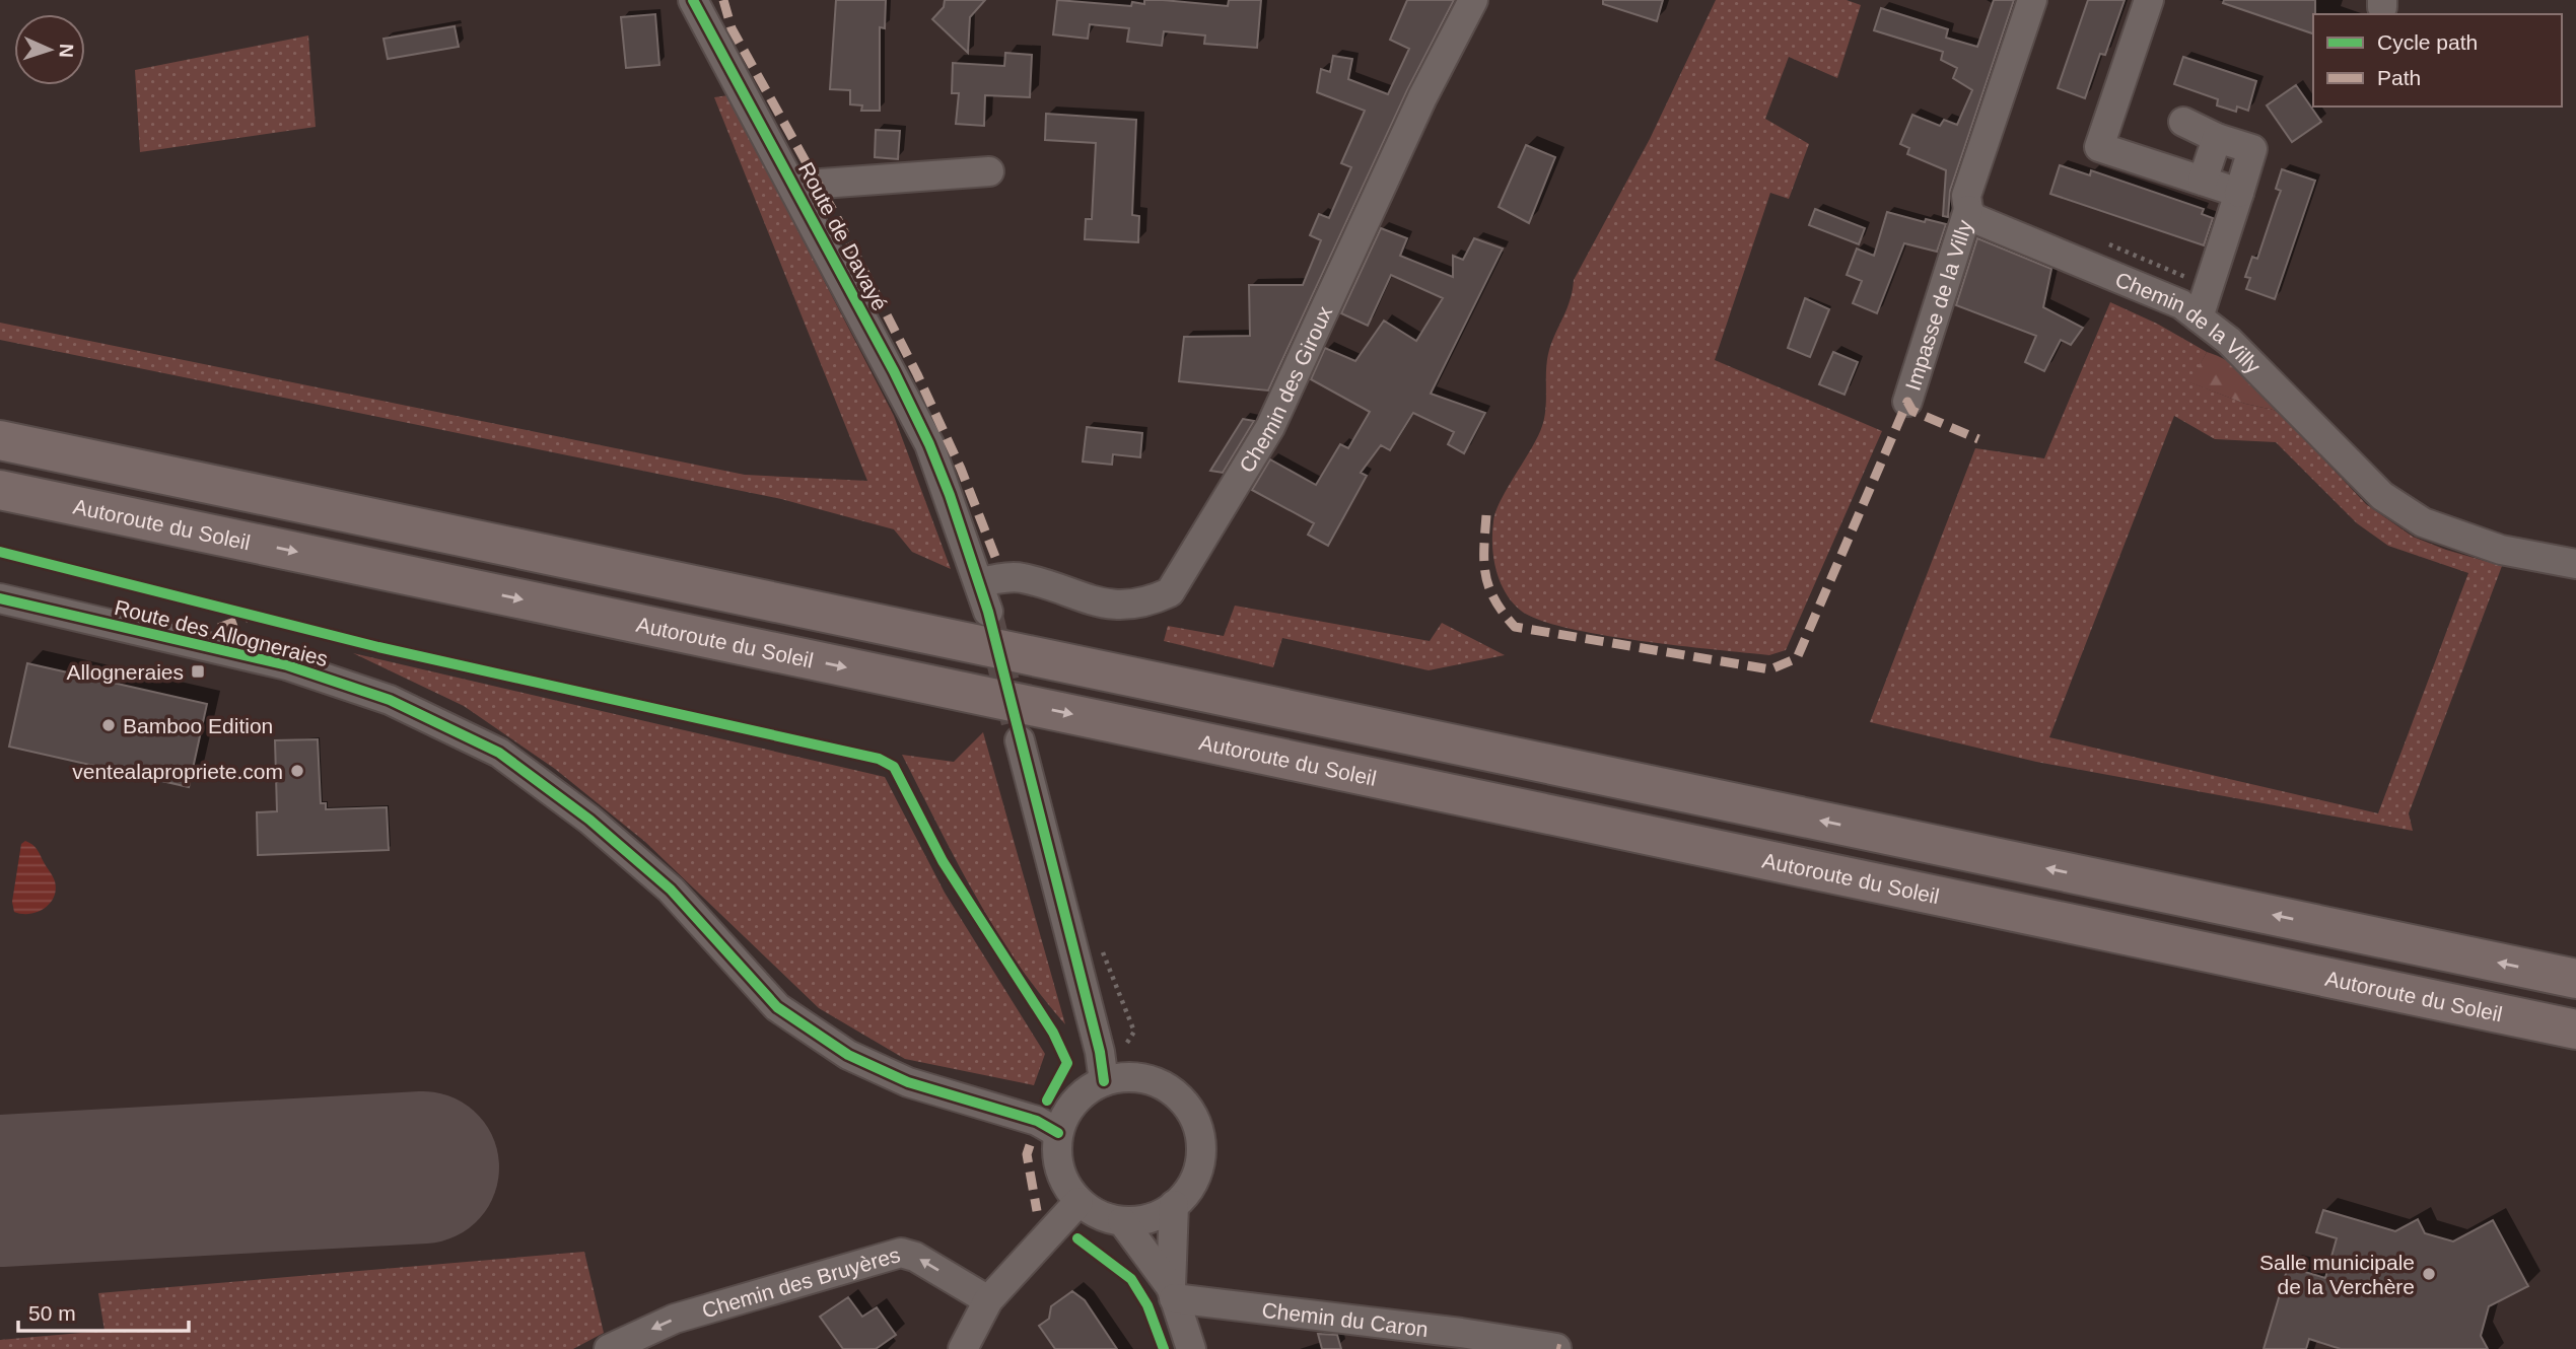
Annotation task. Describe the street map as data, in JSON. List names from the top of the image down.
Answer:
{
  "streets": {
    "highway": ["Autoroute du Soleil"],
    "street": [
      "Route de Davayé",
      "Impasse de la Villy",
      "Chemin de la Villy",
      "Chemin des Giroux",
      "Route des Allogneraies",
      "Chemin des Bruyères",
      "Chemin du Caron"
    ]
  },
  "crossings": [
    ["Route de Davayé", "Chemin des Giroux"],
    ["Impasse de la Villy", "Chemin de la Villy"]
  ],
  "one_way": ["Chemin des Bruyères"],
  "places": {
    "transit": ["Allogneraies"],
    "other": ["Bamboo Edition", "ventealapropriete.com", "Salle municipale de la Verchère"]
  },
  "legend": ["Cycle path", "Path"],
  "scale_bar": "50 m",
  "north": "right"
}
